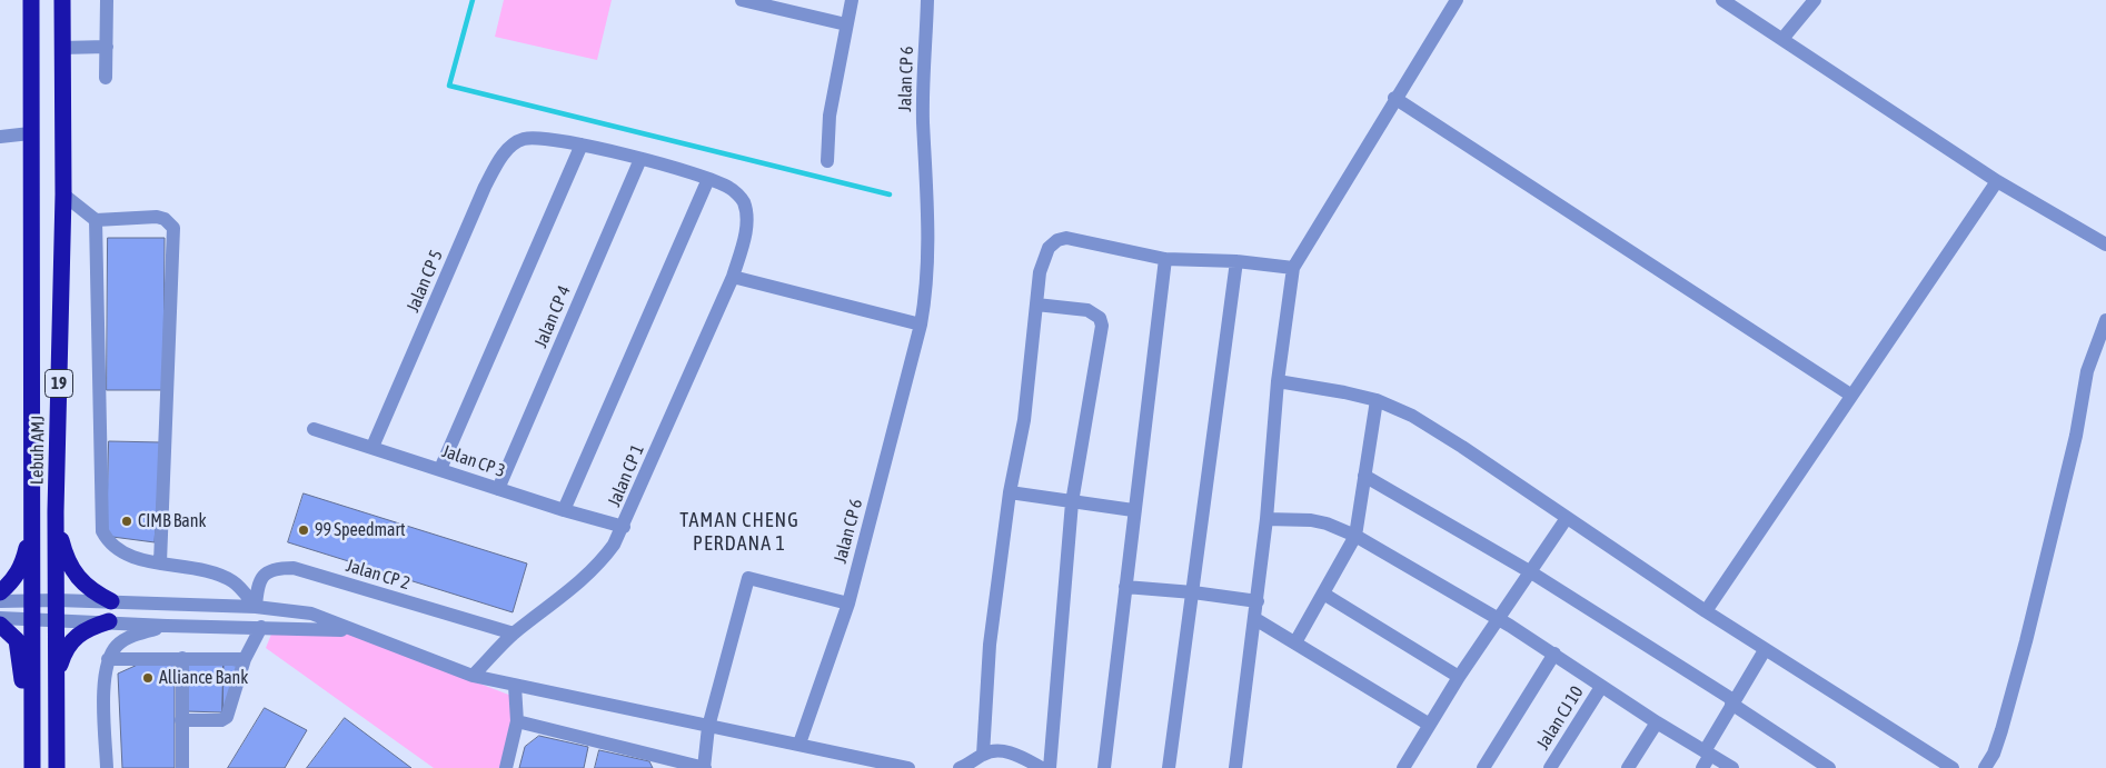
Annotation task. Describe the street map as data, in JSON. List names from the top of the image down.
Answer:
{
  "streets": {
    "highway": ["19", "Lebuh AMJ"],
    "street": [
      "Jalan CP 6",
      "Jalan CP 5",
      "Jalan CP 4",
      "Jalan CP 3",
      "Jalan CP 1",
      "Jalan CP 2",
      "Jalan CJ 10"
    ]
  },
  "crossings": [
    ["Jalan CP 5", "Jalan CP 3"],
    ["Jalan CP 5", "Jalan CP 1"],
    ["Jalan CP 4", "Jalan CP 3"],
    ["Jalan CP 4", "Jalan CP 1"],
    ["Jalan CP 3", "Jalan CP 1"],
    ["Jalan CP 1", "Jalan CP 2"]
  ],
  "districts": ["TAMAN CHENG PERDANA 1"],
  "places": ["CIMB Bank", "99 Speedmart", "Alliance Bank"]
}
